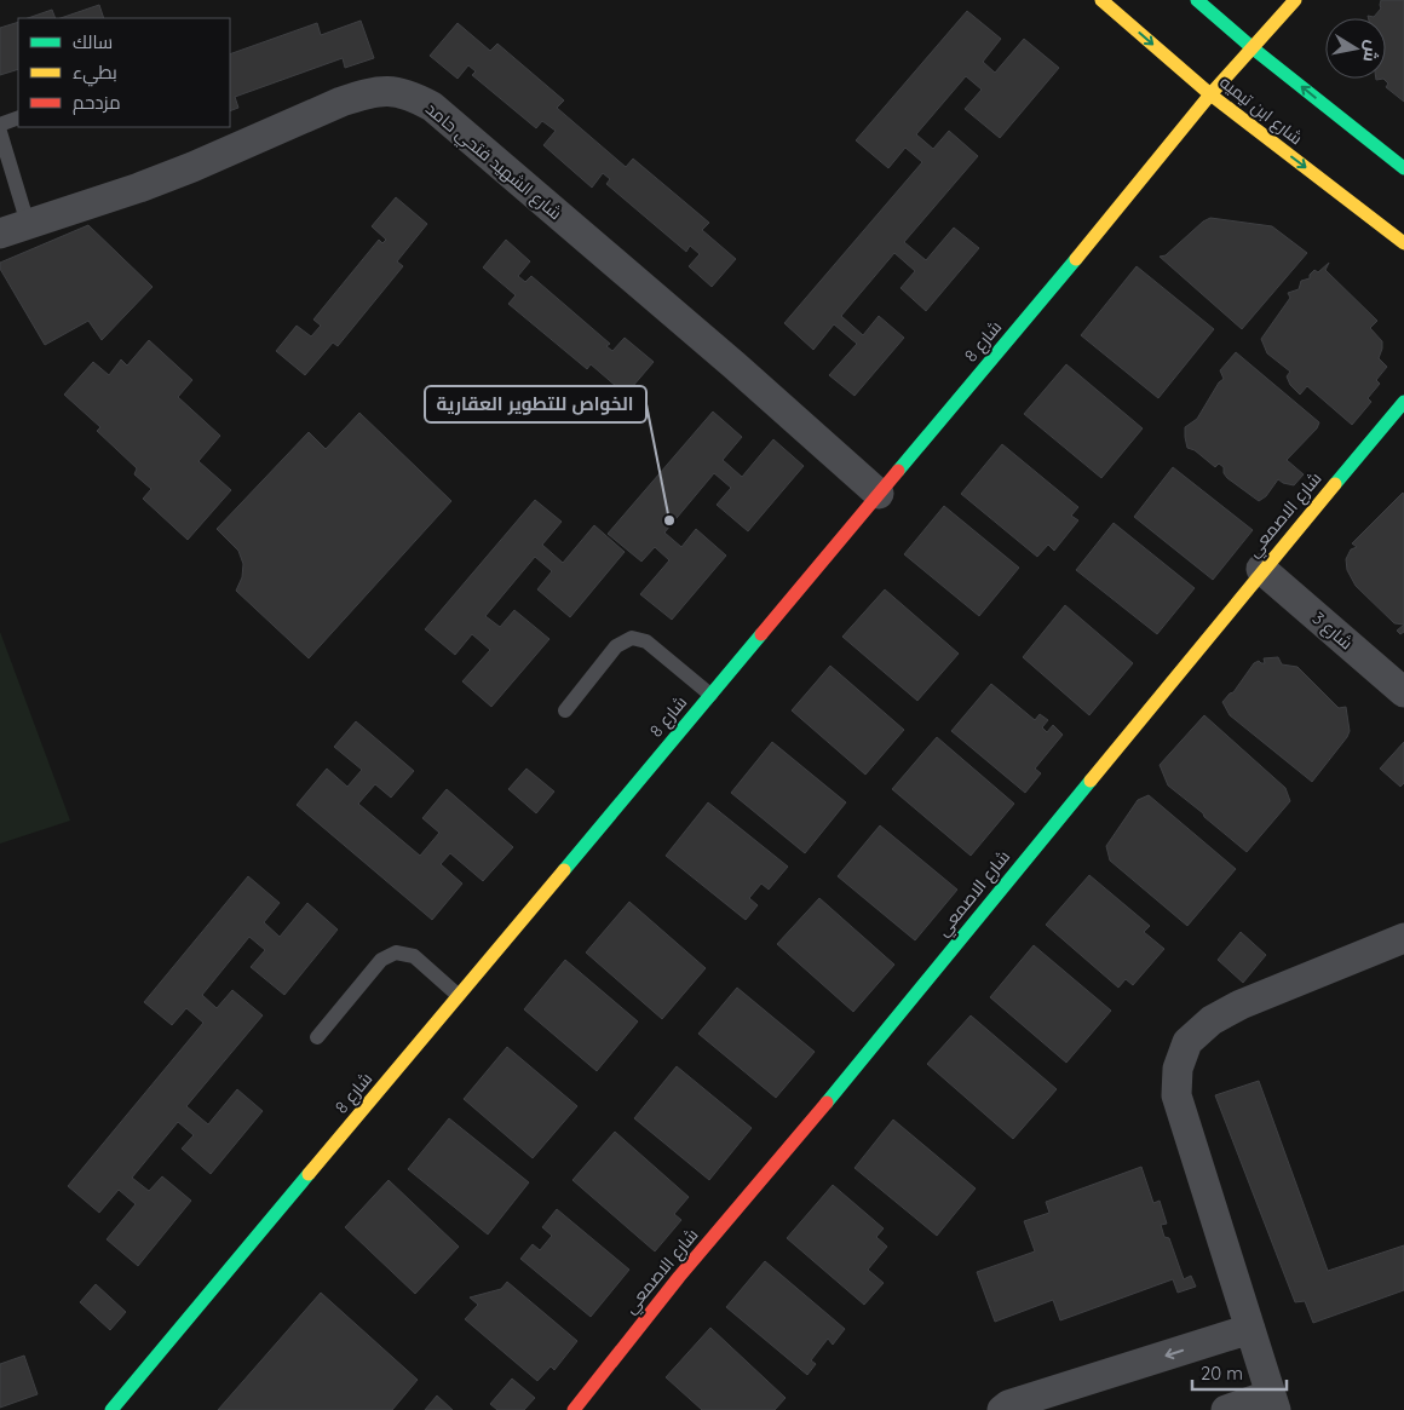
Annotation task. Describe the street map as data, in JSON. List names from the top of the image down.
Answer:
{
  "streets": {
    "street": [
      "شارع ابن تيميه",
      "شارع الشهيد فتحي حامد",
      "شارع 8",
      "شارع الاصمعي",
      "شارع 3"
    ]
  },
  "crossings": [
    ["شارع ابن تيميه", "شارع 8"],
    ["شارع الشهيد فتحي حامد", "شارع 8"],
    ["شارع الاصمعي", "شارع 3"]
  ],
  "places": ["الخواص للتطوير العقارية"],
  "legend": ["سالك", "بطيء", "مزدحم"],
  "scale_bar": "20 m",
  "north": "right"
}
